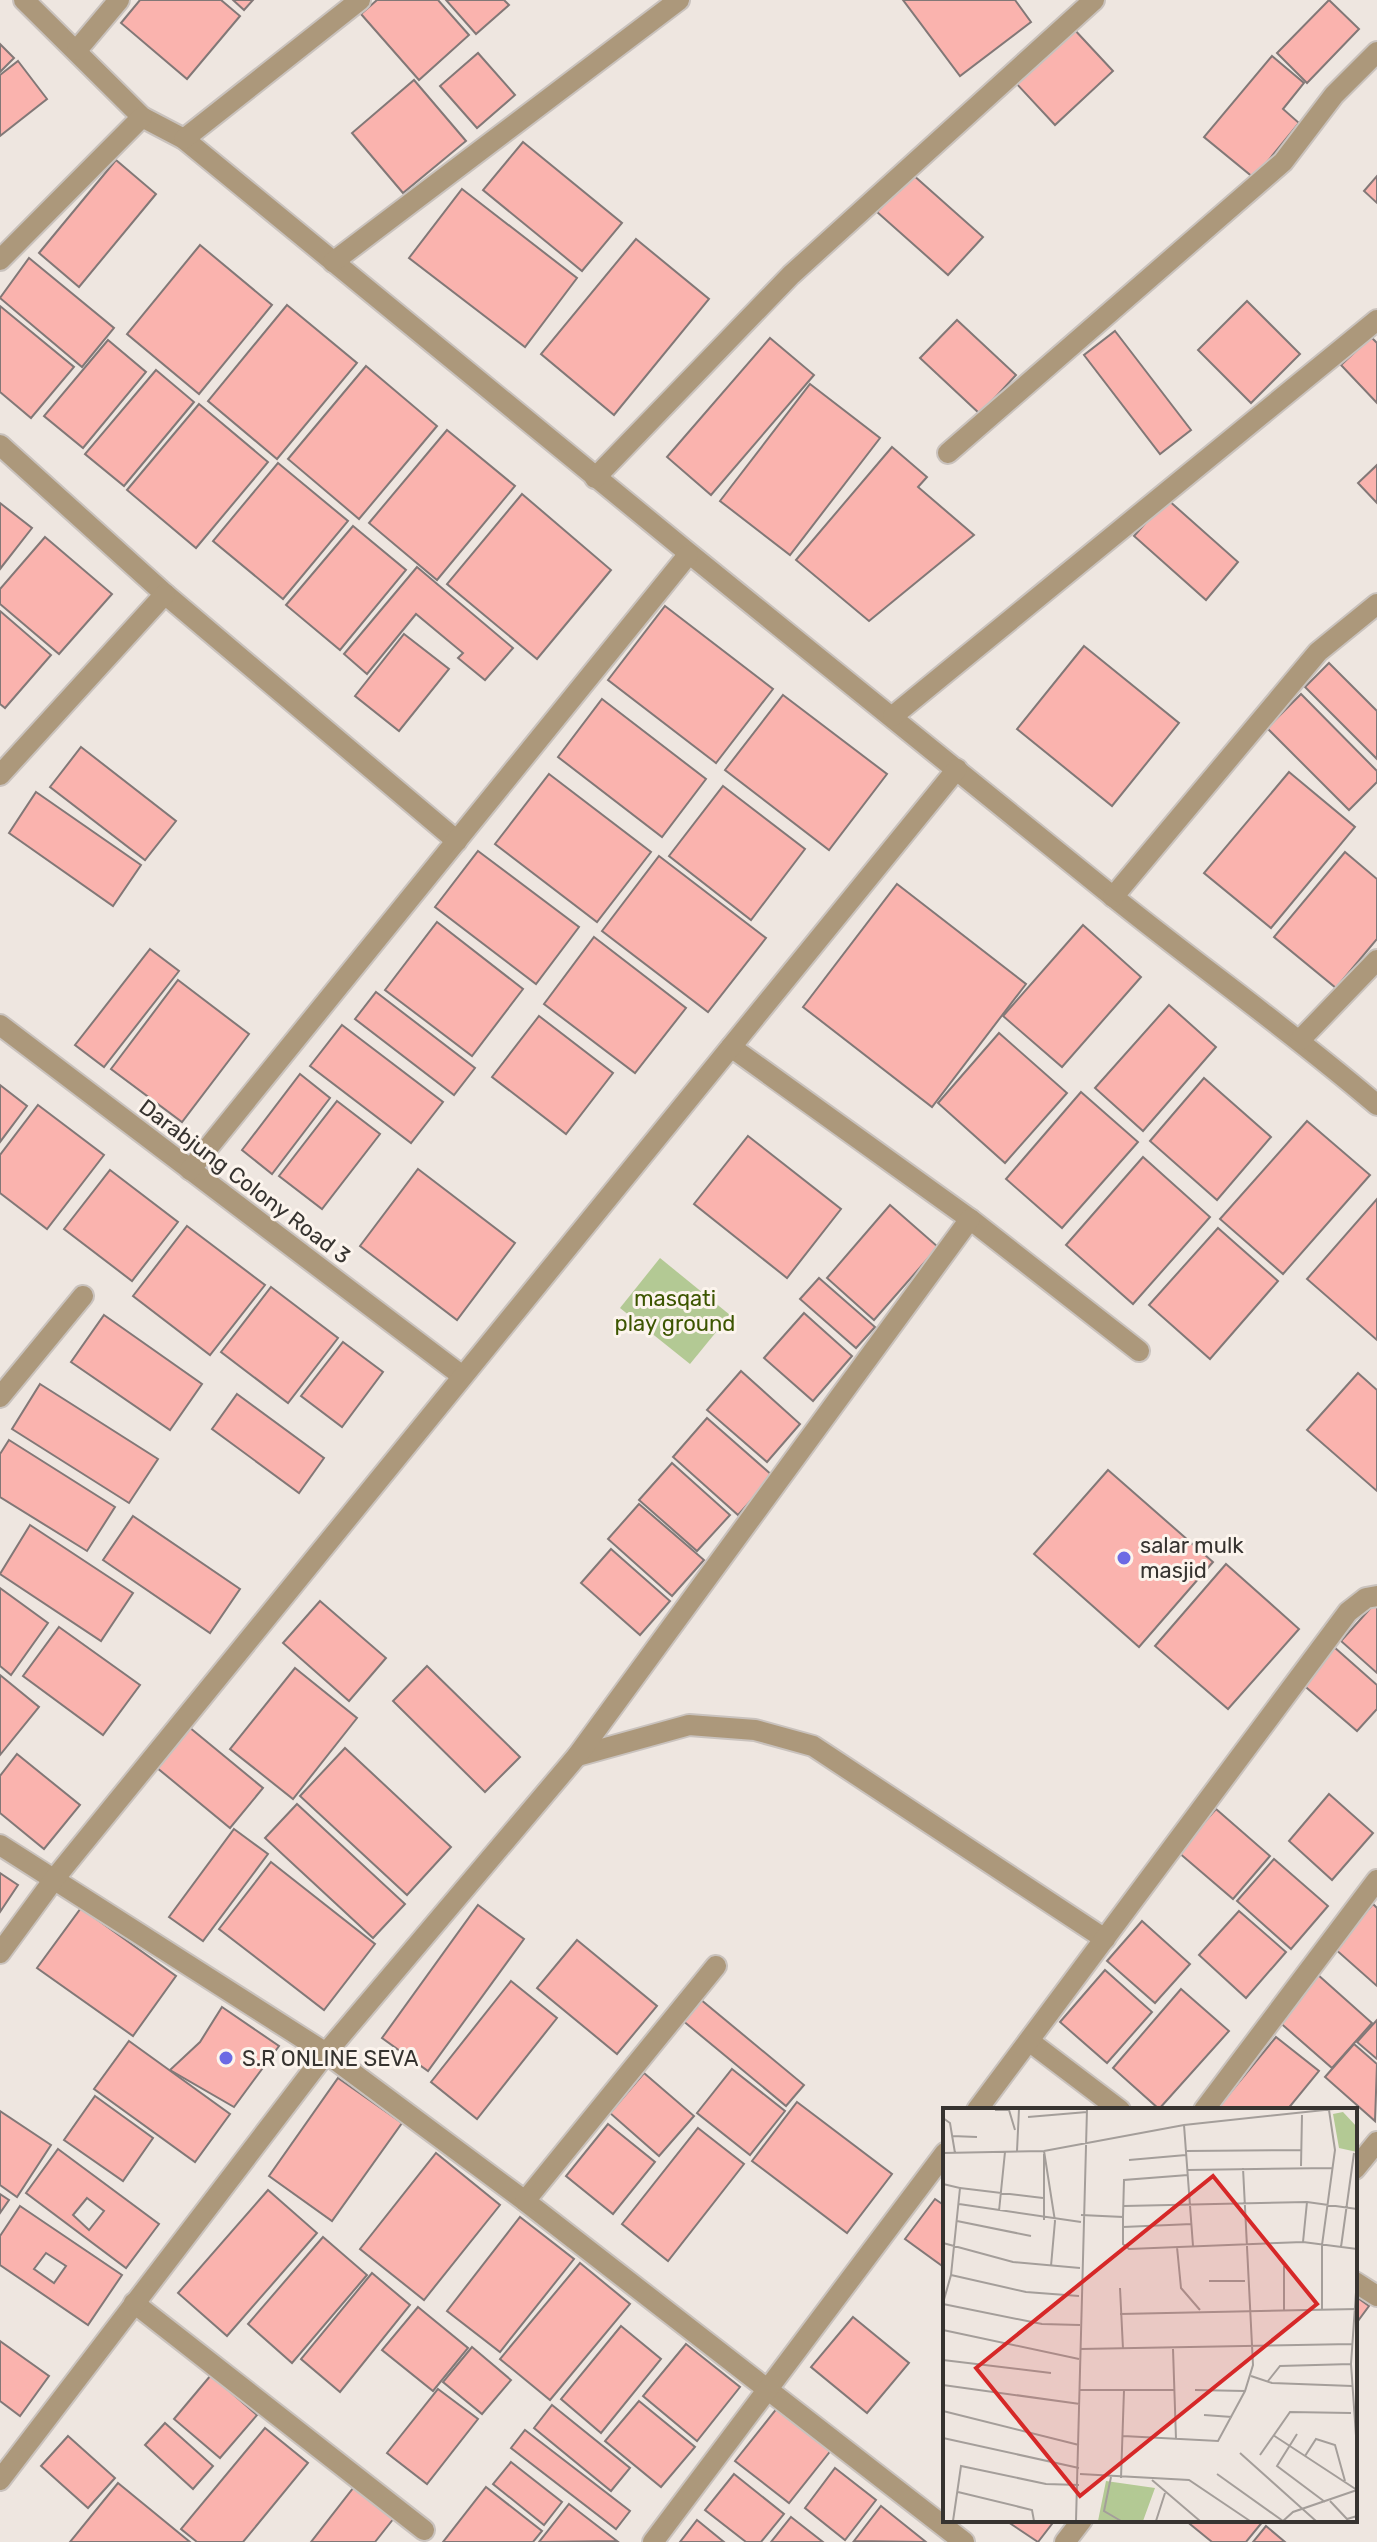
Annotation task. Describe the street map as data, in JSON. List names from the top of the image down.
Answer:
{
  "streets": {
    "street": ["Darabjung Colony Road 3"]
  },
  "parks": ["masqati play ground"],
  "places": ["salar mulk masjid", "S.R ONLINE SEVA"]
}
